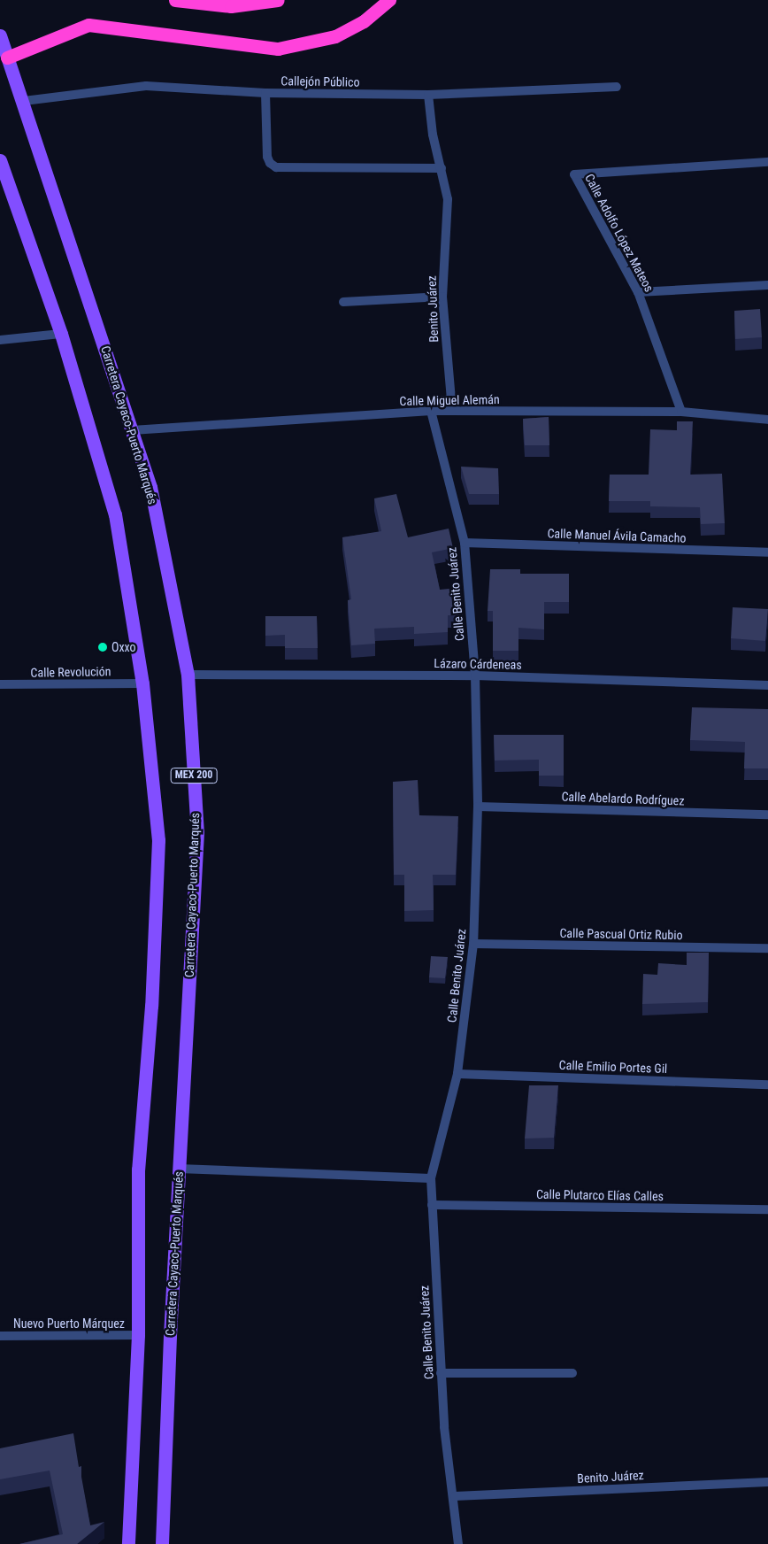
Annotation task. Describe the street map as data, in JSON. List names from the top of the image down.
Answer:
{
  "streets": {
    "main road": ["Carretera Cayaco-Puerto Marqués", "MEX 200"],
    "street": [
      "Callejón Público",
      "Calle Adolfo López Mateos",
      "Benito Juárez",
      "Calle Miguel Alemán",
      "Calle Manuel Ávila Camacho",
      "Calle Benito Juárez",
      "Lázaro Cárdeneas",
      "Calle Revolución",
      "Calle Abelardo Rodríguez",
      "Calle Pascual Ortiz Rubio",
      "Calle Emilio Portes Gil",
      "Calle Plutarco Elías Calles",
      "Nuevo Puerto Márquez"
    ]
  },
  "crossings": [
    ["Callejón Público", "Benito Juárez"],
    ["Callejón Público", "Carretera Cayaco-Puerto Marqués"],
    ["Calle Adolfo López Mateos", "Calle Miguel Alemán"],
    ["Benito Juárez", "Calle Miguel Alemán"],
    ["Benito Juárez", "Calle Benito Juárez"],
    ["Calle Miguel Alemán", "Carretera Cayaco-Puerto Marqués"],
    ["Calle Miguel Alemán", "Calle Benito Juárez"],
    ["Carretera Cayaco-Puerto Marqués", "Lázaro Cárdeneas"],
    ["Calle Manuel Ávila Camacho", "Calle Benito Juárez"],
    ["Calle Benito Juárez", "Lázaro Cárdeneas"],
    ["Calle Benito Juárez", "Calle Abelardo Rodríguez"],
    ["Calle Benito Juárez", "Calle Pascual Ortiz Rubio"],
    ["Calle Benito Juárez", "Calle Emilio Portes Gil"],
    ["Calle Benito Juárez", "Calle Plutarco Elías Calles"],
    ["Calle Revolución", "MEX 200"],
    ["MEX 200", "Nuevo Puerto Márquez"]
  ],
  "places": ["Oxxo"]
}
